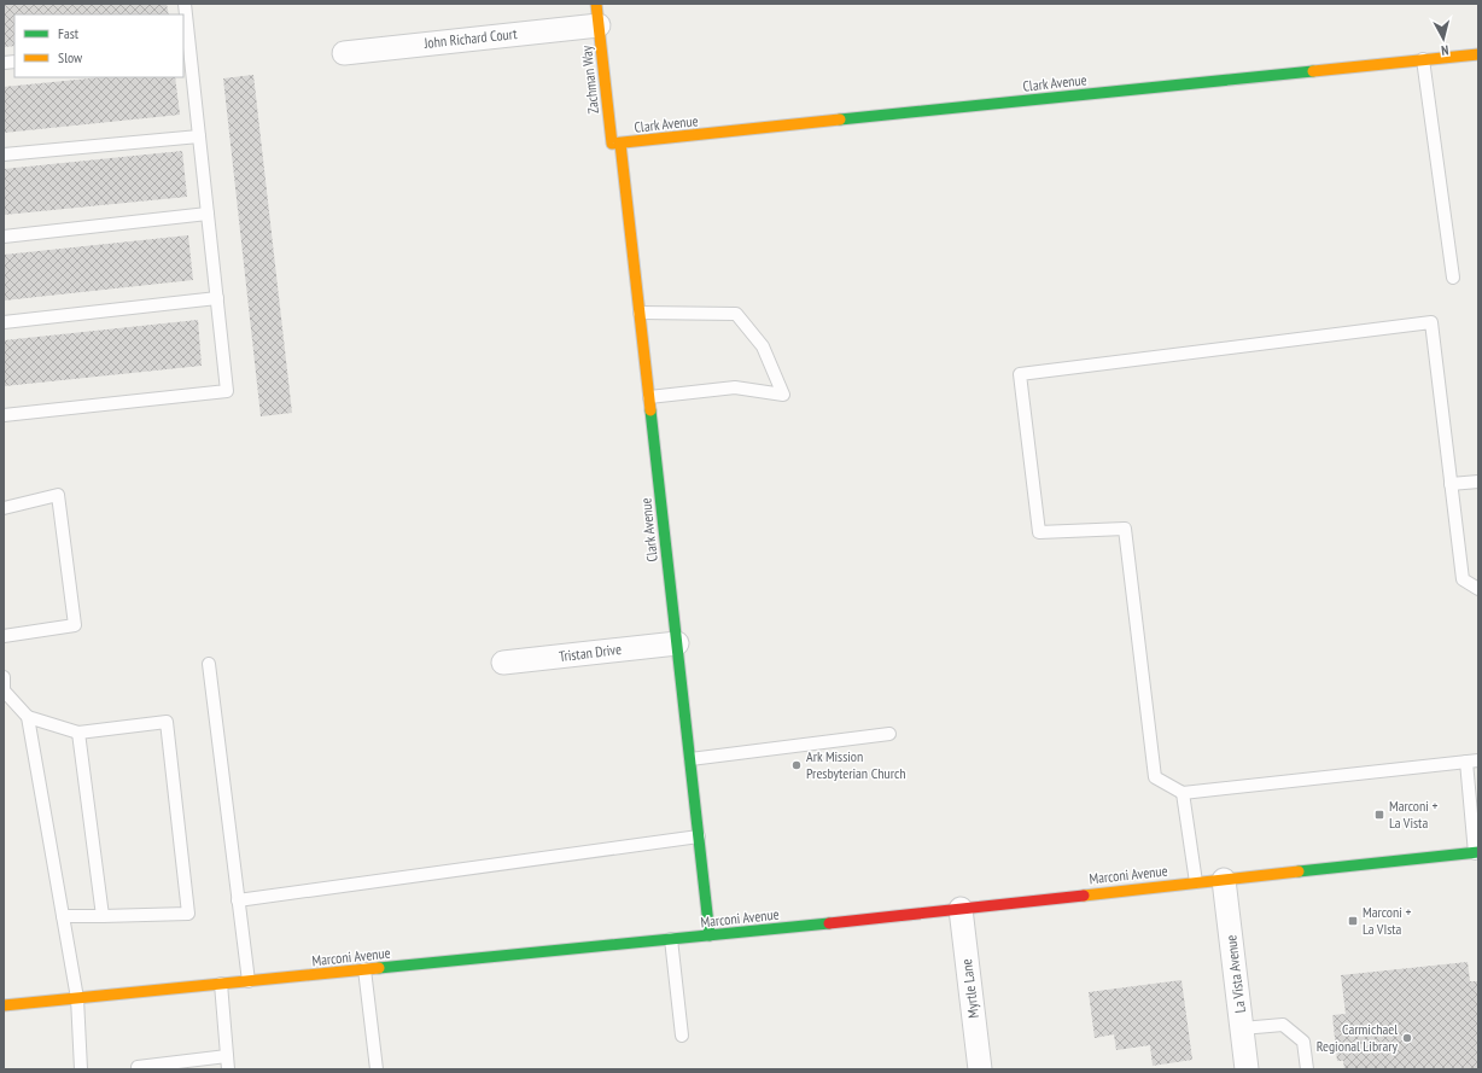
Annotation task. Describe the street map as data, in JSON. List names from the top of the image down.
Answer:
{
  "streets": {
    "street": [
      "John Richard Court",
      "Zachman Way",
      "Clark Avenue",
      "Tristan Drive",
      "Marconi Avenue",
      "La Vista Avenue",
      "Myrtle Lane"
    ]
  },
  "crossings": [
    ["John Richard Court", "Zachman Way"],
    ["Zachman Way", "Clark Avenue"],
    ["Clark Avenue", "Tristan Drive"],
    ["Clark Avenue", "Marconi Avenue"],
    ["Marconi Avenue", "La Vista Avenue"],
    ["Marconi Avenue", "Myrtle Lane"]
  ],
  "places": {
    "other": ["Ark Mission Presbyterian Church", "Carmichael Regional Library"],
    "transit": ["Marconi + La Vista", "Marconi + La VIsta"]
  },
  "legend": ["Fast", "Slow"],
  "north": "bottom"
}
